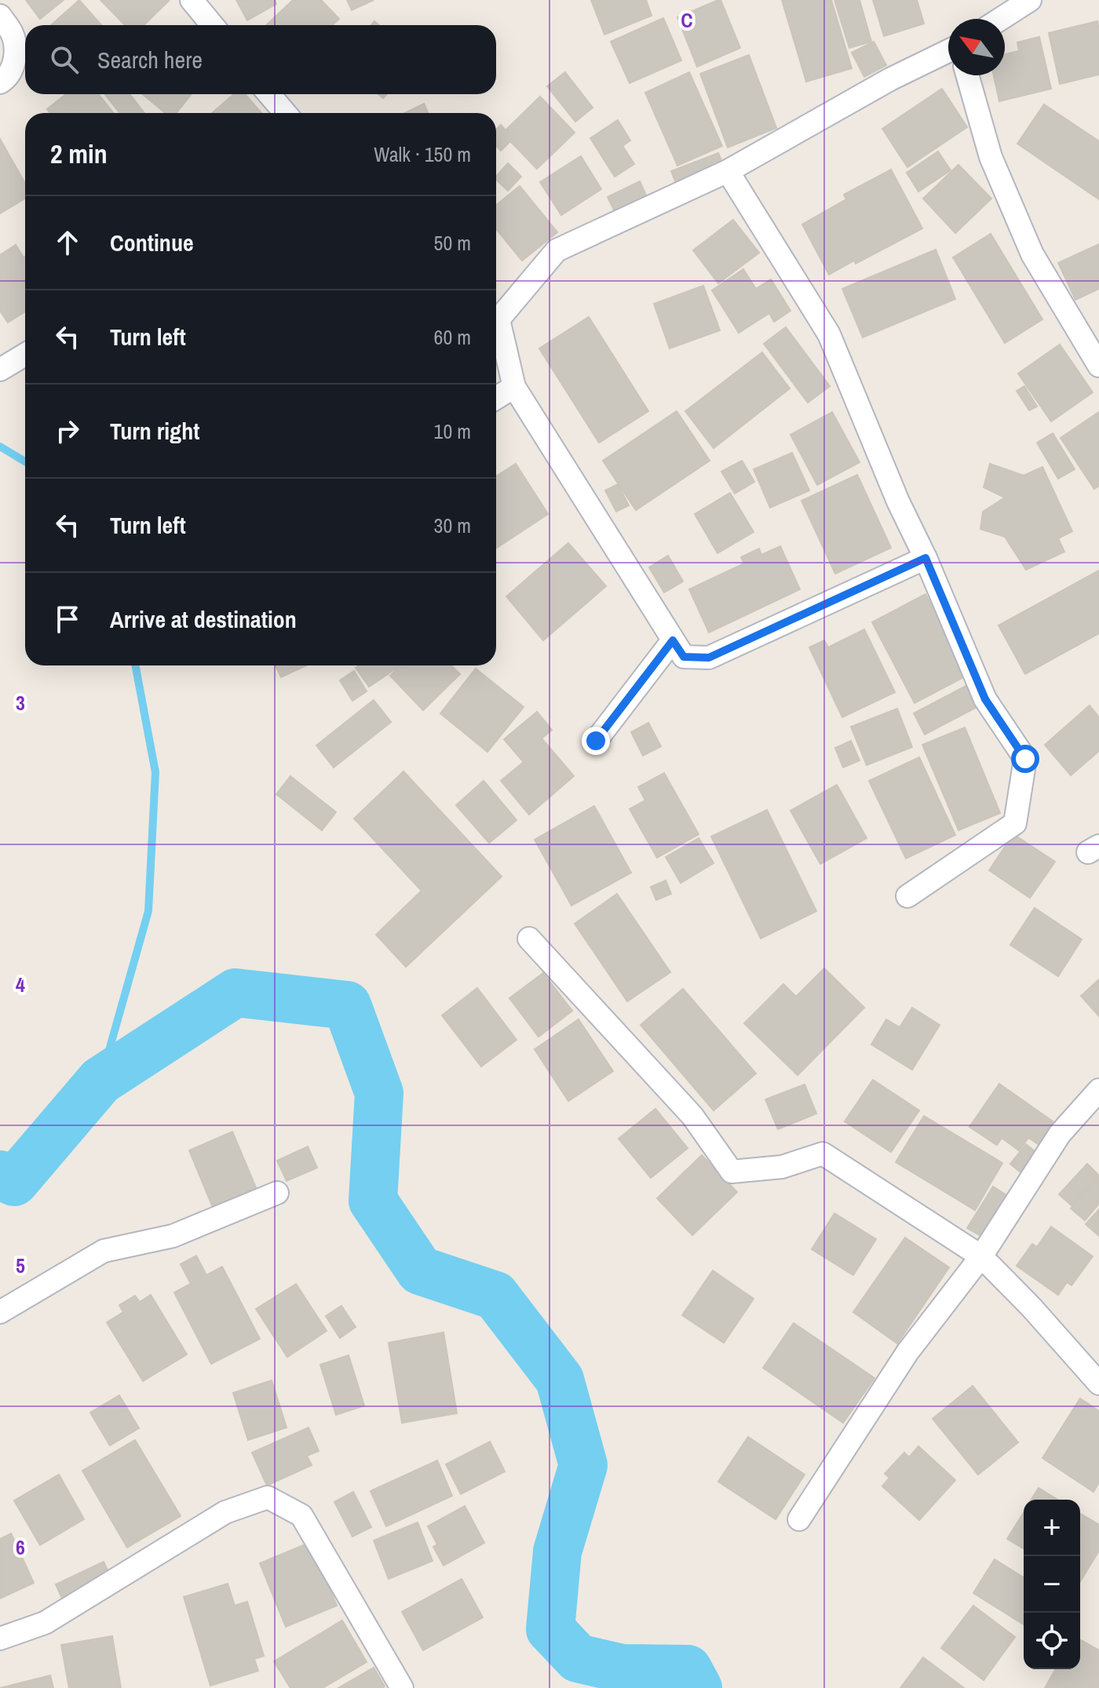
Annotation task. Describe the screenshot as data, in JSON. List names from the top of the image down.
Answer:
{
  "north": "top left",
  "page": {
    "search": "Search here",
    "heading": ["2 min", "Walk · 150 m"],
    "list": [
      ["Continue", "50 m"],
      ["Turn left", "60 m"],
      ["Turn right", "10 m"],
      ["Turn left", "30 m"],
      "Arrive at destination"
    ],
    "map_buttons": ["+", "−"]
  },
  "grid": {
    "columns": ["C"],
    "rows": [
      "3",
      "4",
      "5",
      "6"
    ]
  }
}
